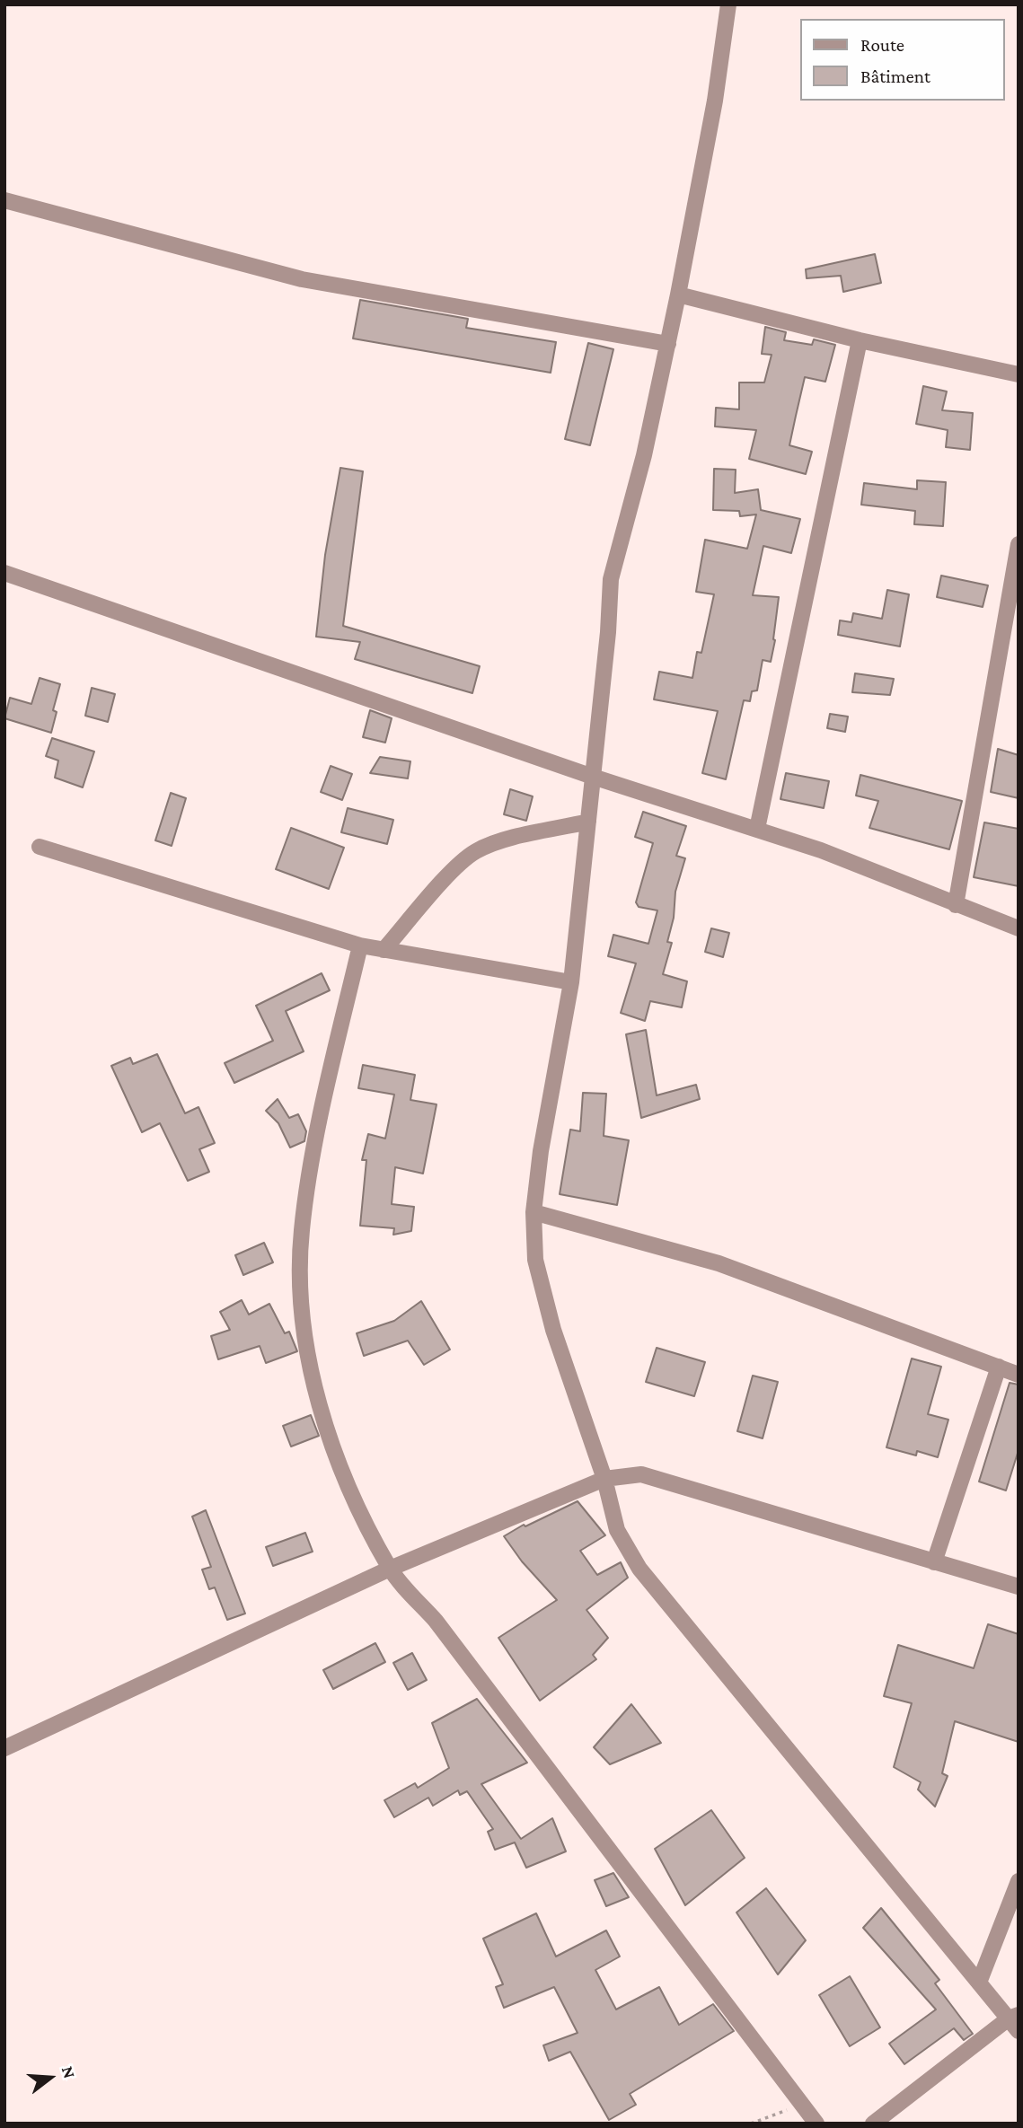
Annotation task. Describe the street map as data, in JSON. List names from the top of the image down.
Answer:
{
  "legend": ["Route", "Bâtiment"],
  "north": "right"
}
